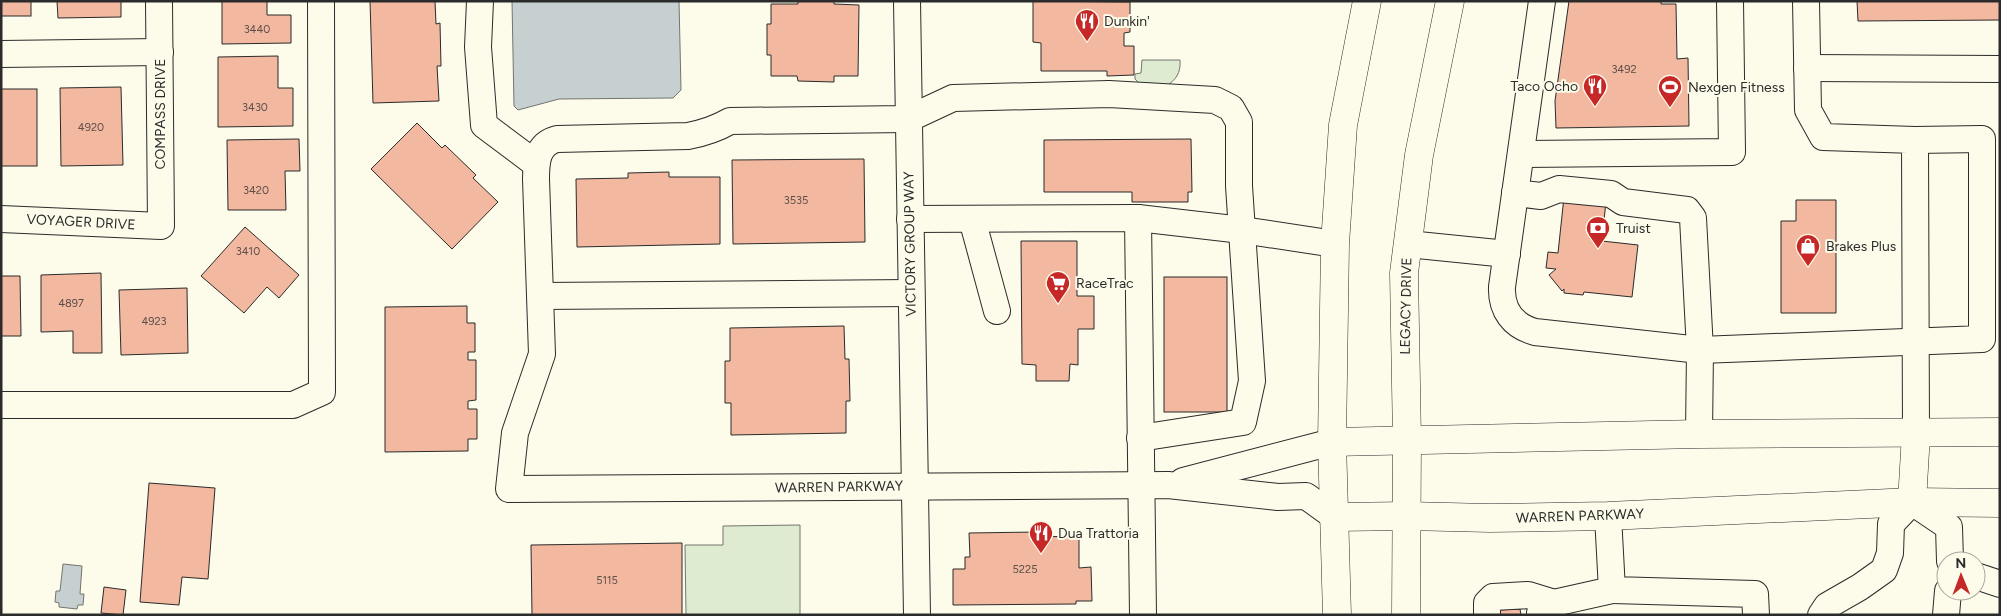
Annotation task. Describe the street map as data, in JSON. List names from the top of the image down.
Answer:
{
  "streets": {
    "main road": ["LEGACY DRIVE", "WARREN PARKWAY"],
    "street": ["COMPASS DRIVE", "VOYAGER DRIVE", "VICTORY GROUP WAY"]
  },
  "crossings": [
    ["COMPASS DRIVE", "VOYAGER DRIVE"],
    ["VICTORY GROUP WAY", "WARREN PARKWAY"],
    ["LEGACY DRIVE", "WARREN PARKWAY"]
  ],
  "places": {
    "restaurant": ["Dunkin'", "Taco Ocho", "Dua Trattoria"],
    "sports": ["Nexgen Fitness"],
    "bank": ["Truist"],
    "shop": ["Brakes Plus"],
    "supermarket": ["RaceTrac"]
  },
  "house_numbers": [
    "3440",
    "3492",
    "3430",
    "4920",
    "3420",
    "3535",
    "3410",
    "4897",
    "4923",
    "5225",
    "5115"
  ],
  "north": "top"
}
